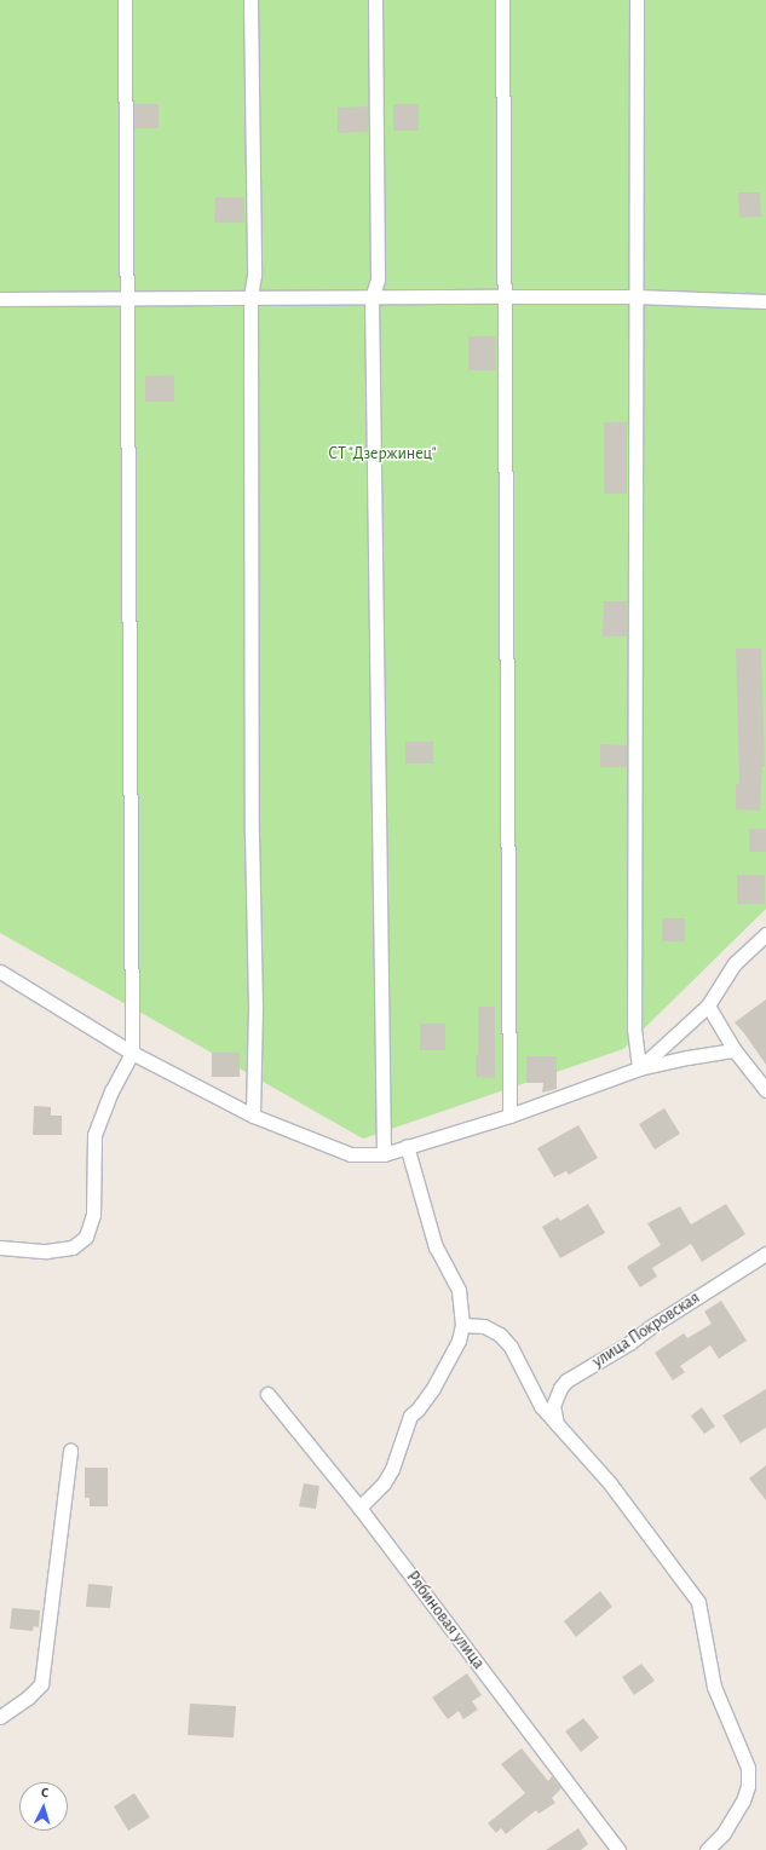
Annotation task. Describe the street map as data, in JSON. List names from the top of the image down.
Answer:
{
  "streets": {
    "street": ["улица Покровская", "Рябиновая улица"]
  },
  "parks": ["СТ \"Дзержинец\""],
  "north": "top"
}
